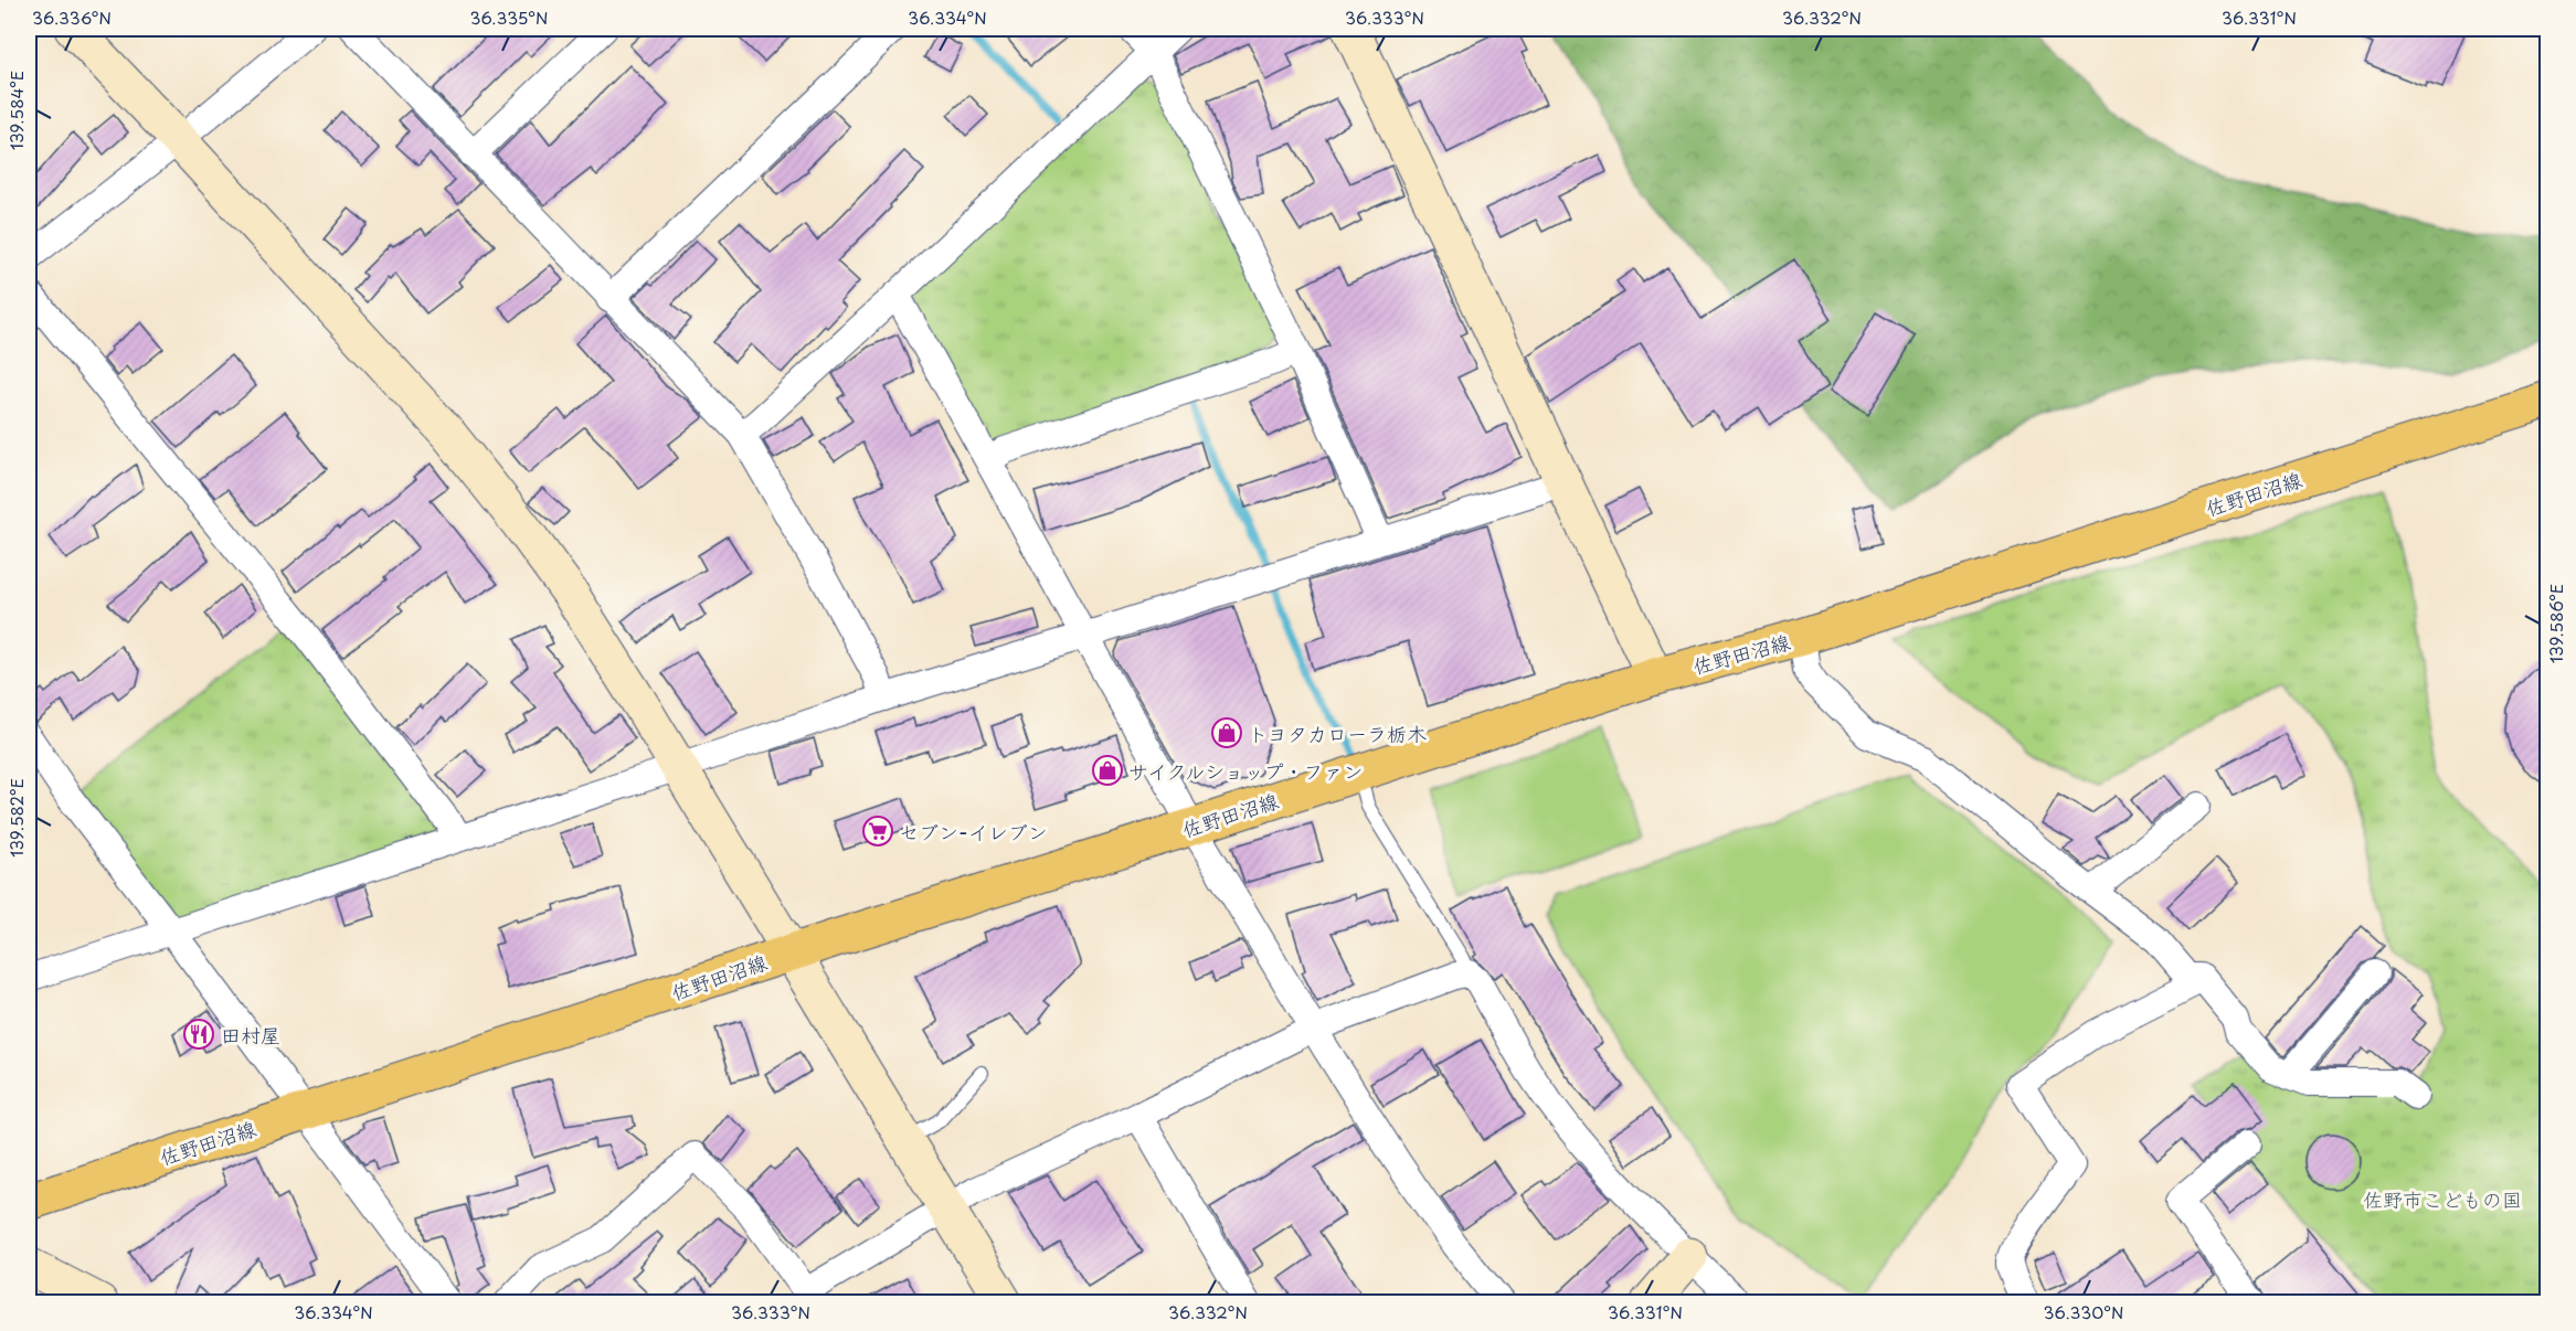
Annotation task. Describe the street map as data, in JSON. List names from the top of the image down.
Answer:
{
  "streets": {
    "main road": ["佐野田沼線"]
  },
  "parks": ["佐野市こどもの国"],
  "places": {
    "shop": ["トヨタカローラ栃木", "サイクルショップ・ファン"],
    "supermarket": ["セブン-イレブン"],
    "restaurant": ["田村屋"]
  },
  "coordinates": [
    "36.336°N",
    "36.335°N",
    "36.334°N",
    "36.333°N",
    "36.332°N",
    "36.331°N",
    "139.584°E",
    "139.586°E",
    "139.582°E",
    "36.330°N"
  ]
}
